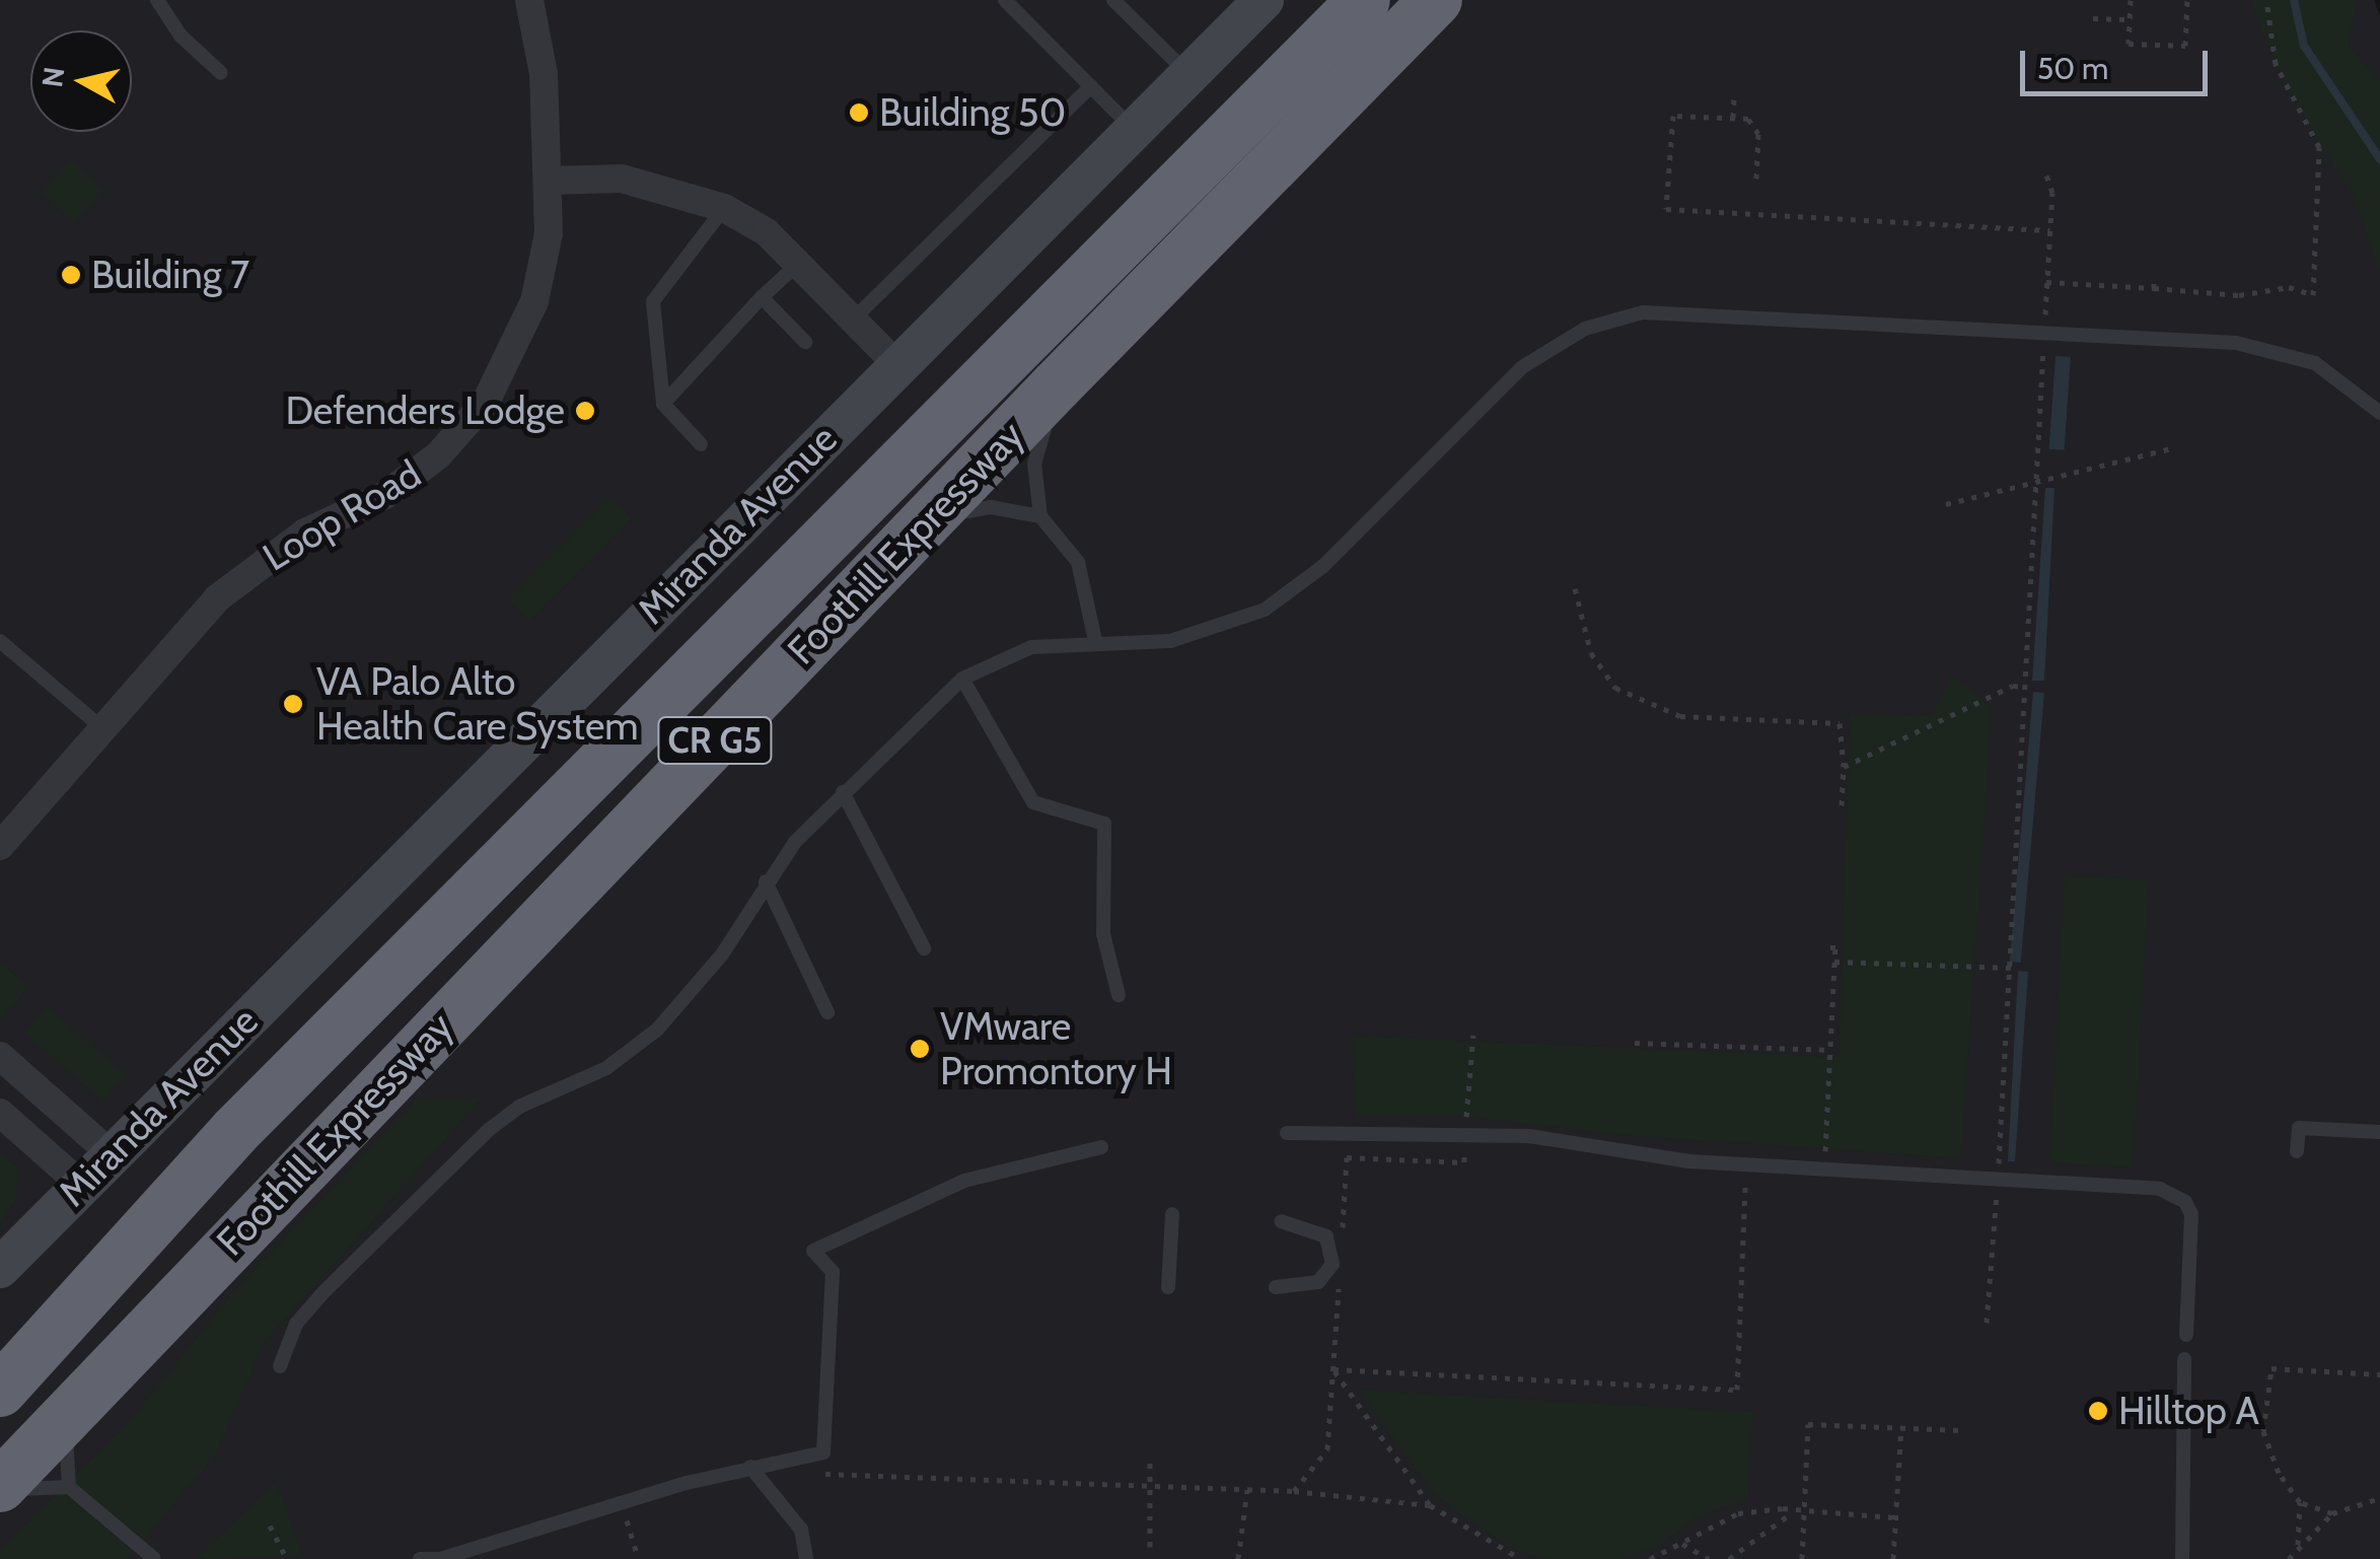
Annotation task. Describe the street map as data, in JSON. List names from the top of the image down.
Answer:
{
  "streets": {
    "highway": ["Foothill Expressway", "CR G5"],
    "street": ["Loop Road", "Miranda Avenue"]
  },
  "places": [
    "Building 50",
    "Building 7",
    "Defenders Lodge",
    "VA Palo Alto Health Care System",
    "VMware Promontory H",
    "Hilltop A"
  ],
  "scale_bar": "50 m",
  "north": "left"
}
